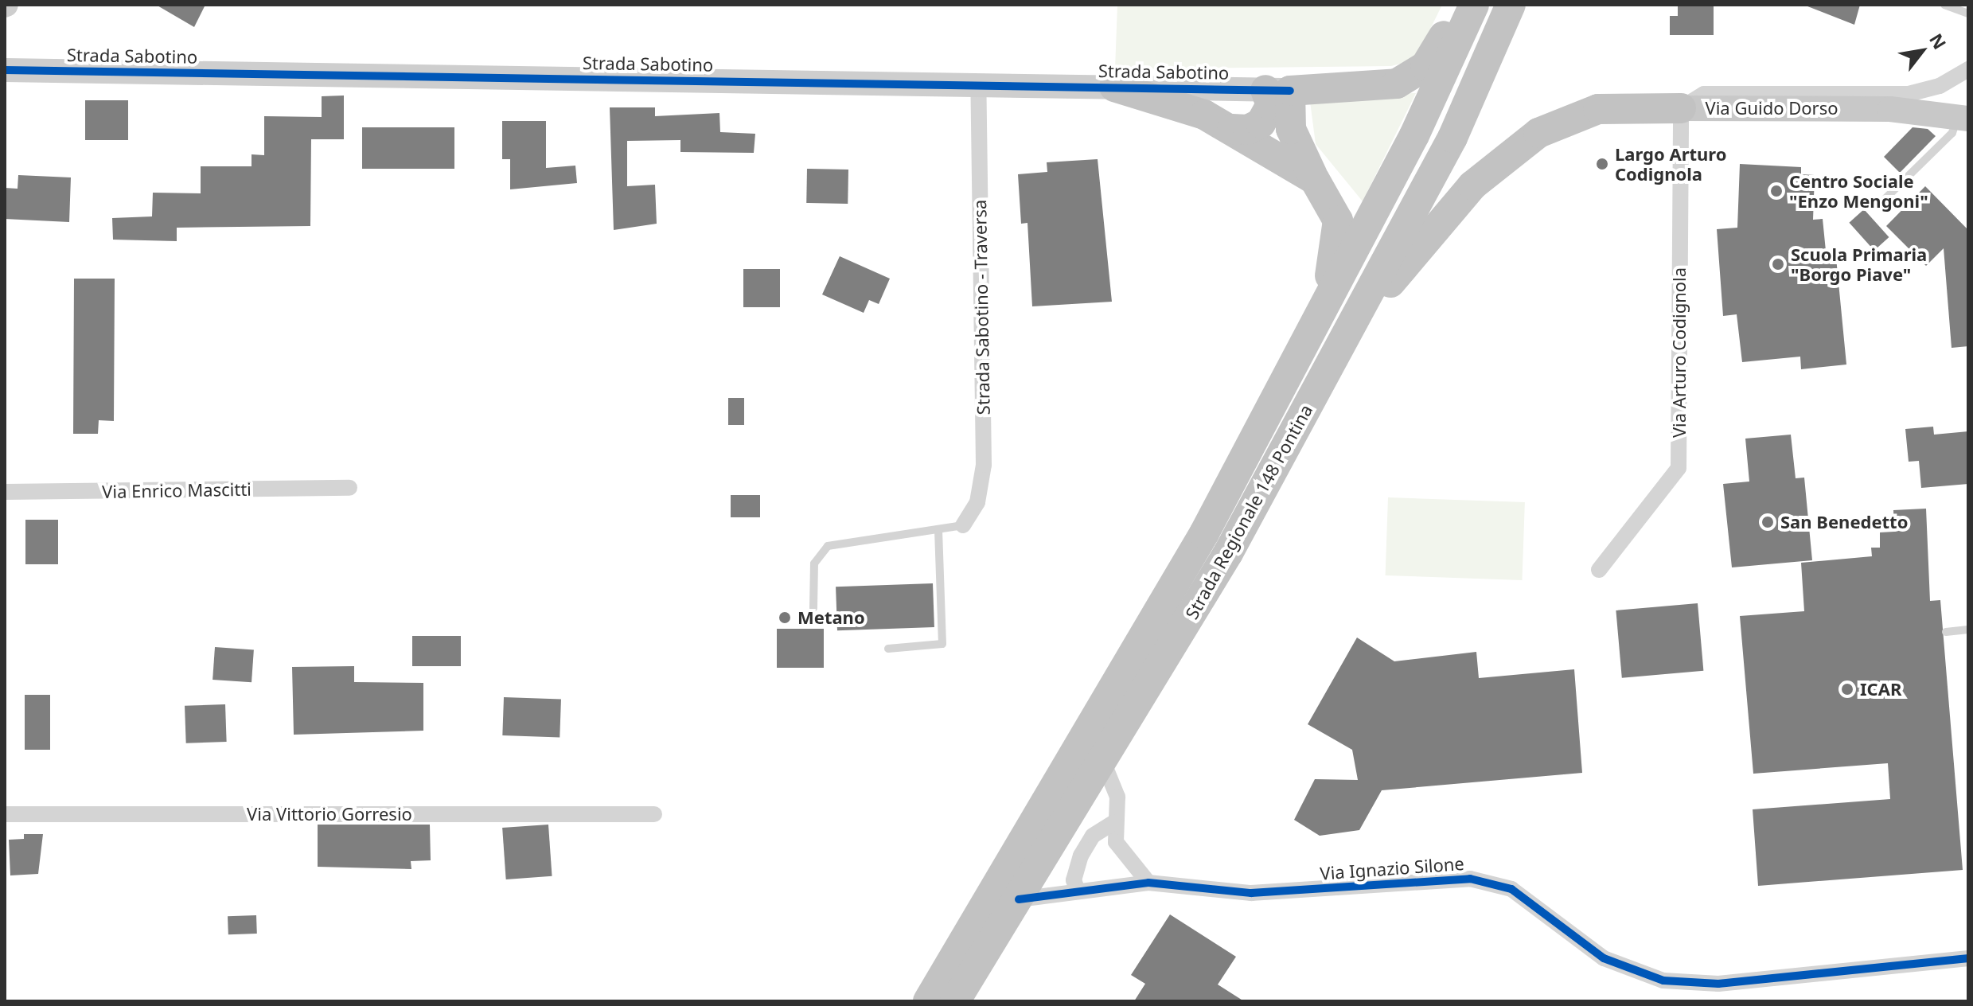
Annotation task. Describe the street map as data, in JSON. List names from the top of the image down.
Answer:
{
  "streets": {
    "highway": ["Strada Regionale 148 Pontina"],
    "main road": ["Via Guido Dorso"],
    "street": [
      "Strada Sabotino",
      "Strada Sabotino - Traversa",
      "Via Arturo Codignola",
      "Via Enrico Mascitti",
      "Via Vittorio Gorresio",
      "Via Ignazio Silone"
    ]
  },
  "crossings": [
    ["Strada Sabotino", "Strada Sabotino - Traversa"],
    ["Via Guido Dorso", "Via Arturo Codignola"],
    ["Strada Regionale 148 Pontina", "Via Ignazio Silone"]
  ],
  "places": [
    "Largo Arturo Codignola",
    "Centro Sociale \"Enzo Mengoni\"",
    "Scuola Primaria \"Borgo Piave\"",
    "San Benedetto",
    "Metano",
    "ICAR"
  ],
  "north": "top right"
}
